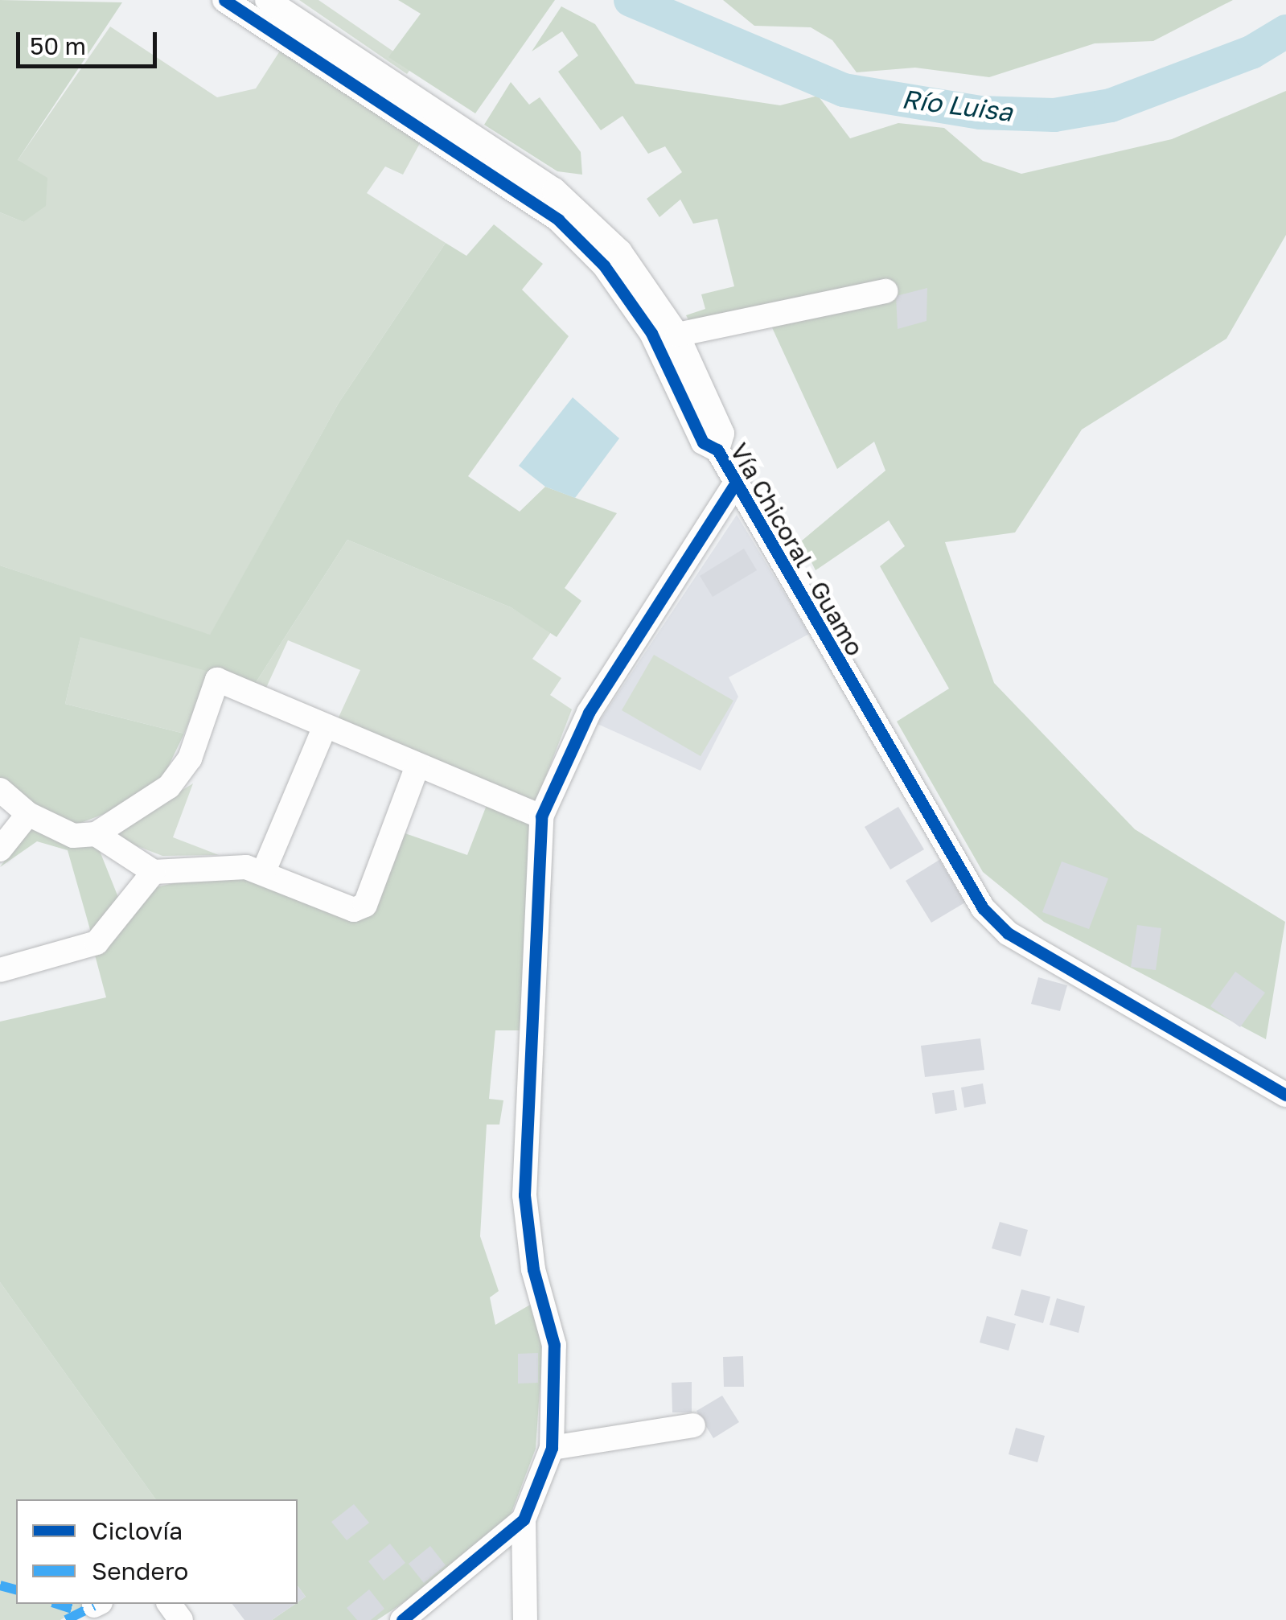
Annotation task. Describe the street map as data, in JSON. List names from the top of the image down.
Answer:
{
  "streets": {
    "street": ["Vía Chicoral - Guamo"]
  },
  "water": ["Río Luisa"],
  "legend": ["Ciclovía", "Sendero"],
  "scale_bar": "50 m"
}
